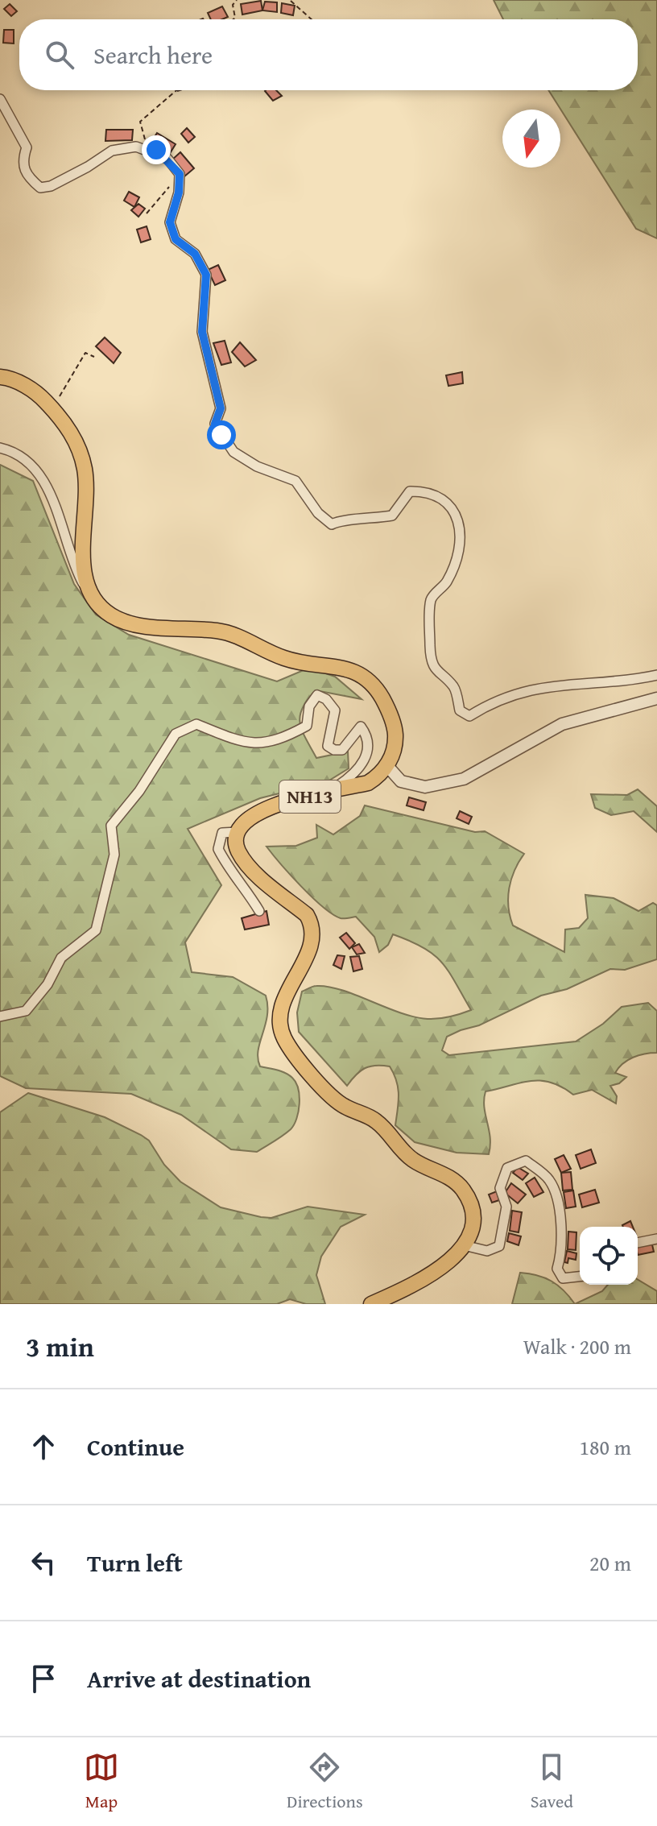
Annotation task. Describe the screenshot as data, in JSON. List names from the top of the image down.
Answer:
{
  "streets": {
    "highway": ["NH13"]
  },
  "north": "bottom",
  "page": {
    "search": "Search here",
    "heading": ["3 min", "Walk · 200 m"],
    "list": [
      ["Continue", "180 m"],
      ["Turn left", "20 m"],
      "Arrive at destination"
    ],
    "nav": ["Map", "Directions", "Saved"]
  }
}
